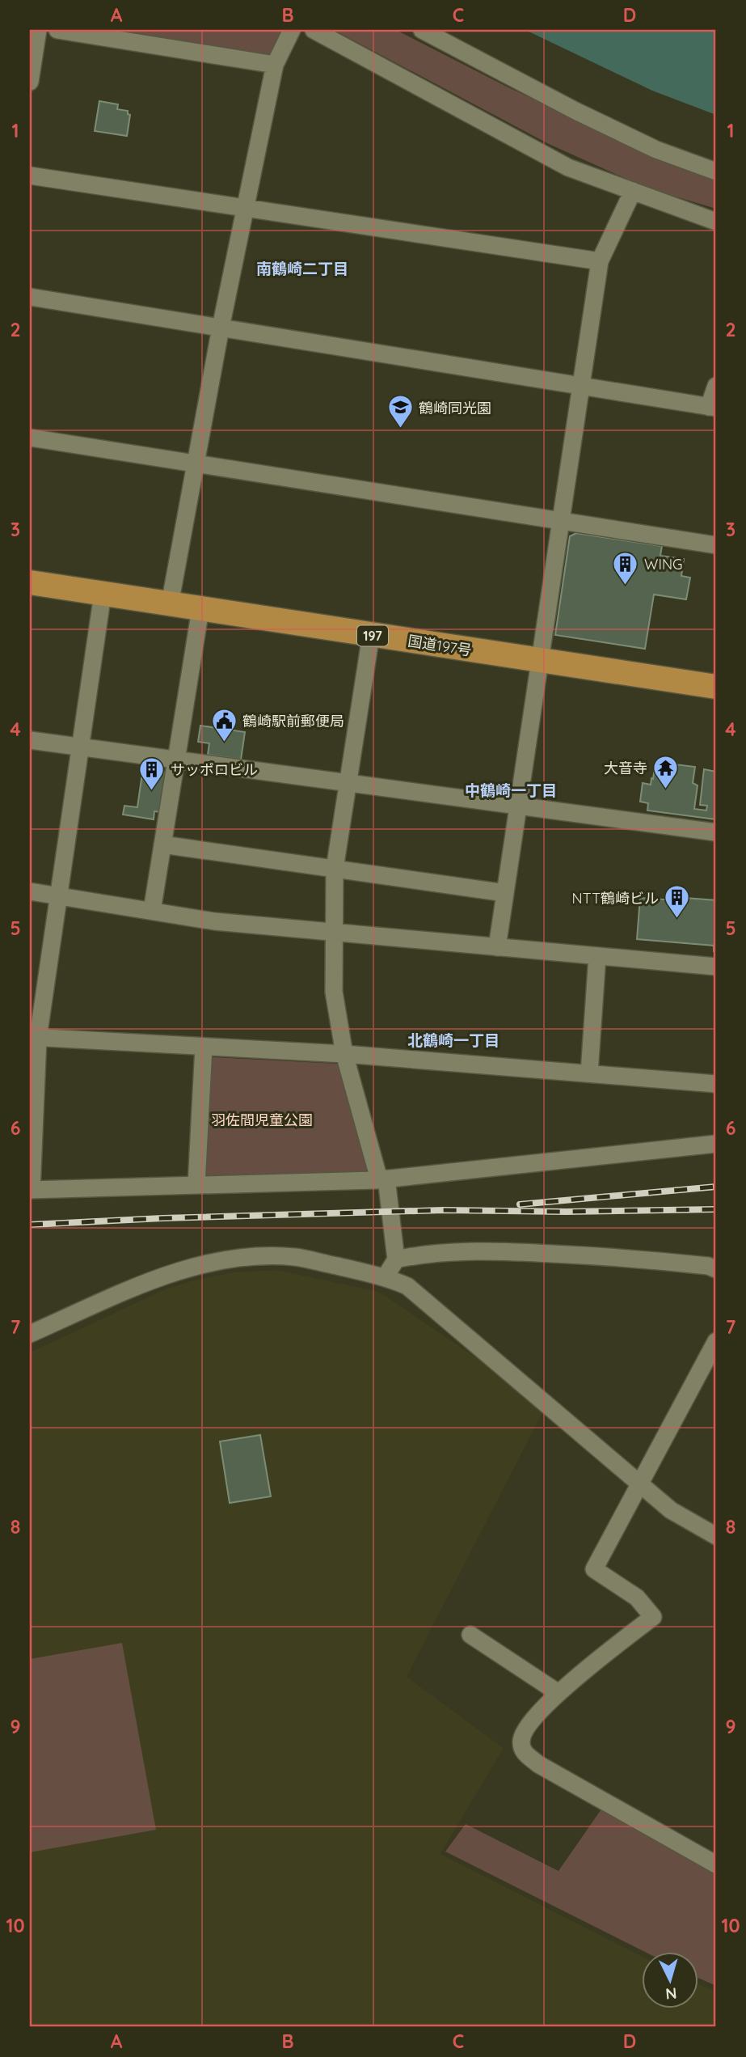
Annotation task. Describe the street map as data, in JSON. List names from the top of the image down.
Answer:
{
  "streets": {
    "highway": ["197", "国道197号"]
  },
  "districts": ["南鶴崎二丁目", "中鶴崎一丁目", "北鶴崎一丁目"],
  "parks": ["羽佐間児童公園"],
  "places": {
    "school or university": ["鶴崎同光園"],
    "building": ["WING", "サッポロビル", "NTT鶴崎ビル"],
    "public building": ["鶴崎駅前郵便局"],
    "temple": ["大音寺"]
  },
  "north": "bottom",
  "grid": {
    "columns": [
      "A",
      "B",
      "C",
      "D"
    ],
    "rows": [
      "1",
      "2",
      "3",
      "4",
      "5",
      "6",
      "7",
      "8",
      "9",
      "10"
    ]
  }
}
